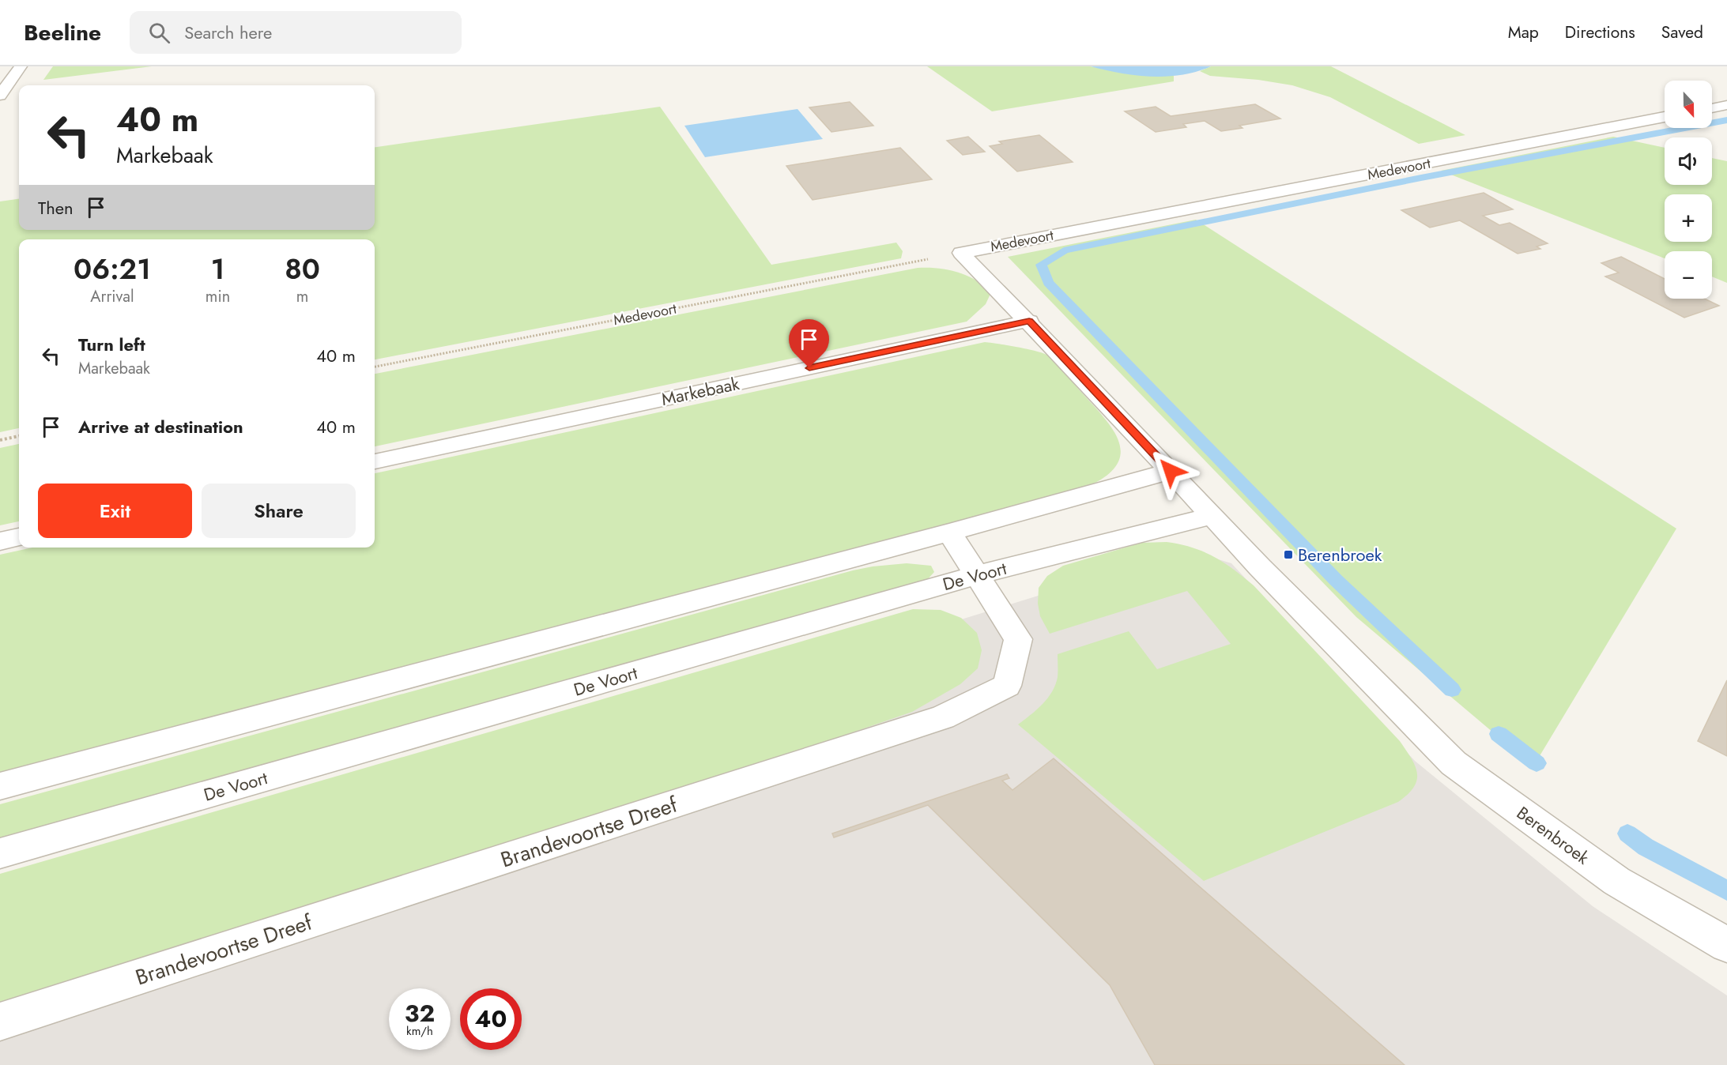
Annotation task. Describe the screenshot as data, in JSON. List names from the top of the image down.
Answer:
{
  "streets": {
    "street": [
      "Medevoort",
      "Markebaak",
      "De Voort",
      "Brandevoortse Dreef",
      "Berenbroek"
    ]
  },
  "crossings": [
    ["Medevoort", "Berenbroek"],
    ["Markebaak", "Berenbroek"],
    ["De Voort", "Brandevoortse Dreef"],
    ["De Voort", "Berenbroek"]
  ],
  "places": {
    "transit": ["Berenbroek"]
  },
  "north": "bottom",
  "page": {
    "header": "Beeline",
    "search": "Search here",
    "nav": ["Map", "Directions", "Saved"],
    "map_buttons": ["+", "−"],
    "turn": ["40 m", "Markebaak"],
    "then": "Then",
    "eta": [
      "06:21",
      "Arrival",
      "1",
      "min",
      "80",
      "m"
    ],
    "list": [
      {
        "name": "Turn left",
        "note": "Markebaak",
        "value": "40 m"
      },
      {
        "name": "Arrive at destination",
        "value": "40 m"
      }
    ],
    "buttons": ["Exit", "Share"],
    "speed": "32 km/h",
    "limit": "40"
  }
}
